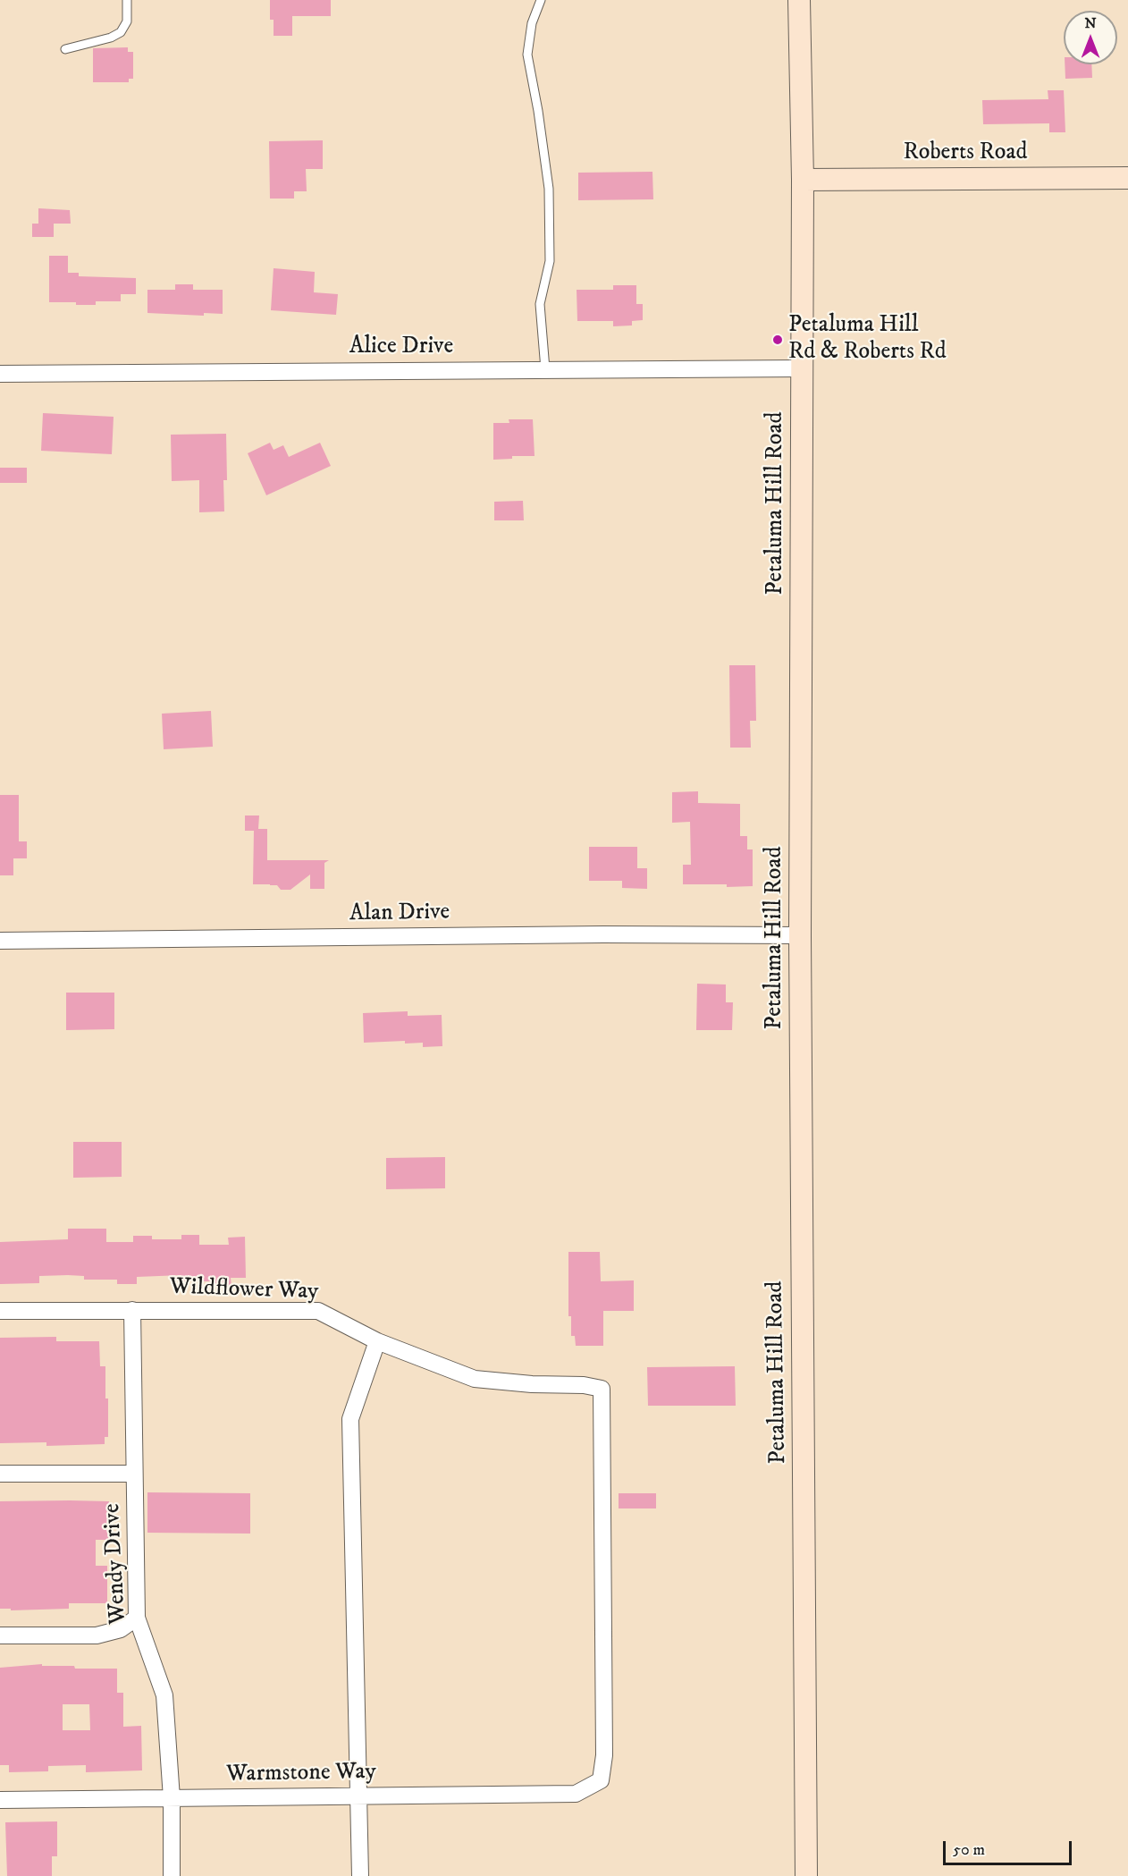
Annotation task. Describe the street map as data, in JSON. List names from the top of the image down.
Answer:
{
  "streets": {
    "main road": ["Roberts Road", "Petaluma Hill Road"],
    "street": [
      "Alice Drive",
      "Alan Drive",
      "Wildflower Way",
      "Wendy Drive",
      "Warmstone Way"
    ]
  },
  "crossings": [
    ["Roberts Road", "Petaluma Hill Road"],
    ["Alice Drive", "Petaluma Hill Road"],
    ["Petaluma Hill Road", "Alan Drive"],
    ["Wildflower Way", "Wendy Drive"],
    ["Wildflower Way", "Warmstone Way"],
    ["Wendy Drive", "Warmstone Way"]
  ],
  "places": ["Petaluma Hill Rd & Roberts Rd"],
  "scale_bar": "50 m",
  "north": "top"
}
